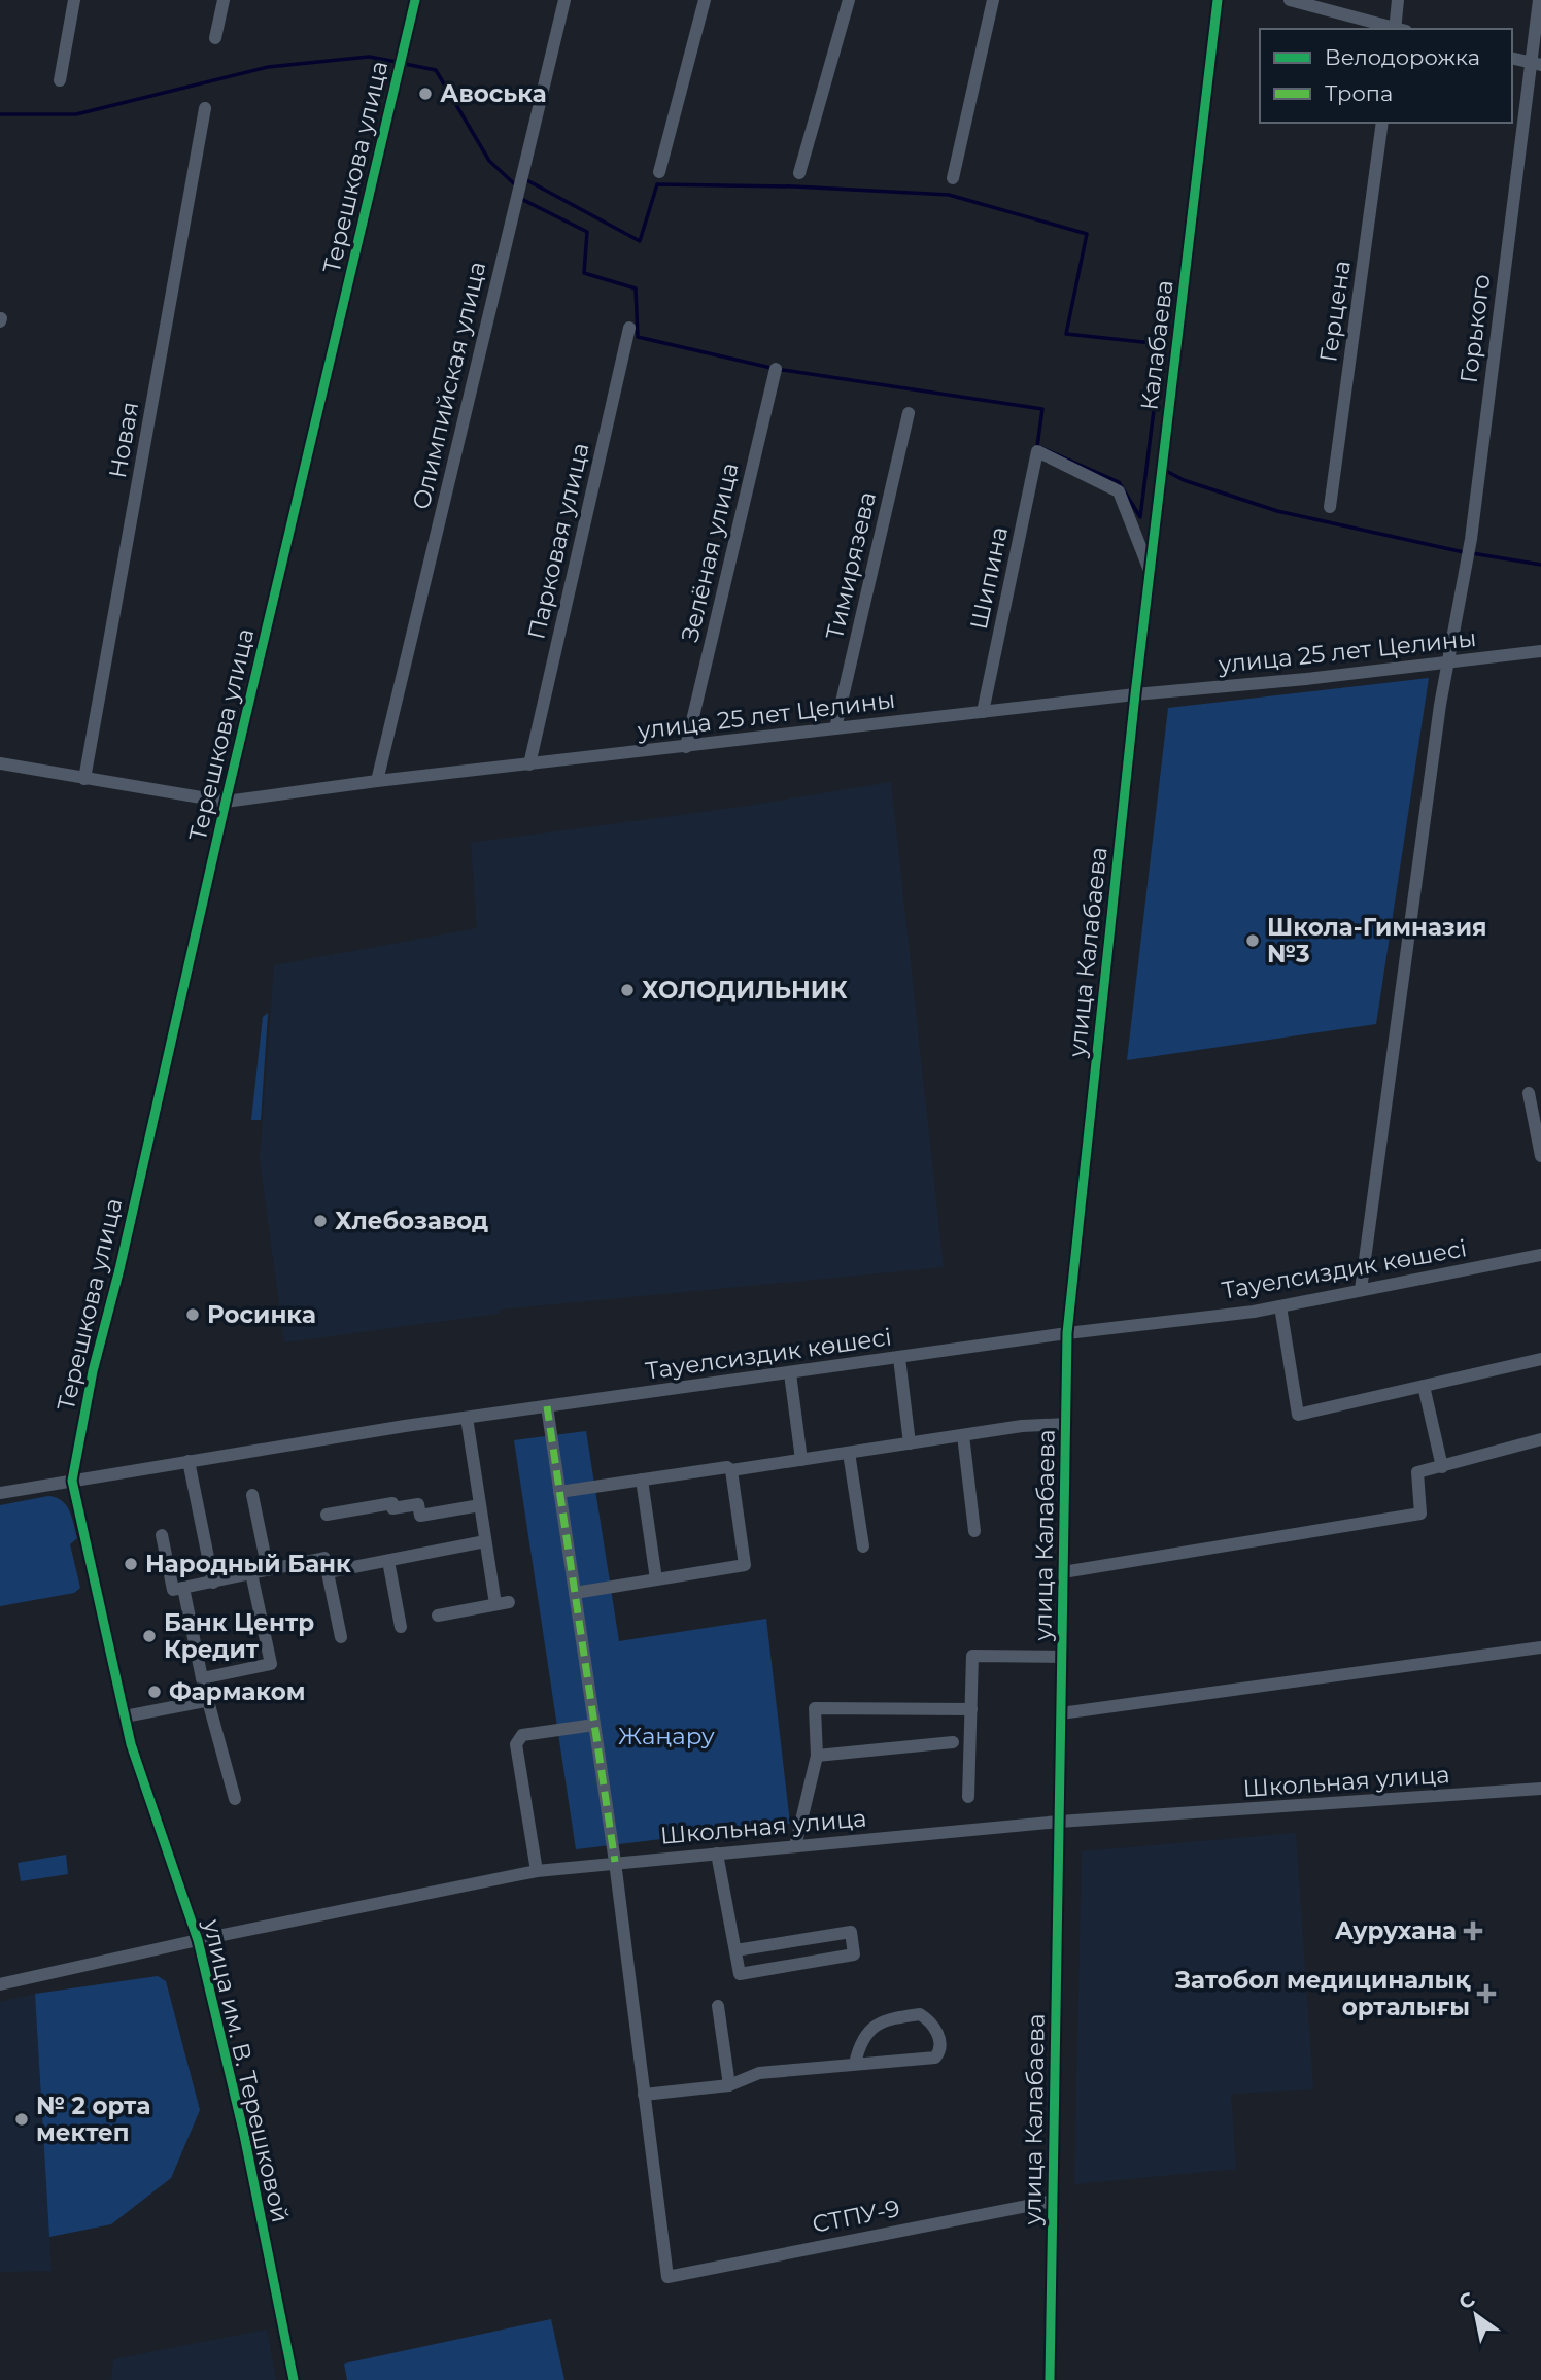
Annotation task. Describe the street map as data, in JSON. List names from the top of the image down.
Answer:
{
  "streets": {
    "street": [
      "Терешкова улица",
      "Герцена",
      "Горького",
      "Калабаева",
      "Олимпийская улица",
      "Новая",
      "Парковая улица",
      "Зелёная улица",
      "Тимирязева",
      "Шипина",
      "улица 25 лет Целины",
      "улица Калабаева",
      "Тауелсиздик көшесі",
      "Школьная улица",
      "улица им. В. Терешковой",
      "СТПУ-9"
    ]
  },
  "crossings": [
    ["Терешкова улица", "улица 25 лет Целины"],
    ["Терешкова улица", "Тауелсиздик көшесі"],
    ["Терешкова улица", "улица им. В. Терешковой"],
    ["Горького", "улица 25 лет Целины"],
    ["Горького", "Тауелсиздик көшесі"],
    ["Калабаева", "Шипина"],
    ["Калабаева", "улица 25 лет Целины"],
    ["Калабаева", "улица Калабаева"],
    ["Олимпийская улица", "улица 25 лет Целины"],
    ["Новая", "улица 25 лет Целины"],
    ["Парковая улица", "улица 25 лет Целины"],
    ["Зелёная улица", "улица 25 лет Целины"],
    ["Тимирязева", "улица 25 лет Целины"],
    ["Шипина", "улица 25 лет Целины"],
    ["улица 25 лет Целины", "улица Калабаева"],
    ["улица Калабаева", "Тауелсиздик көшесі"],
    ["улица Калабаева", "Школьная улица"],
    ["улица Калабаева", "СТПУ-9"],
    ["Тауелсиздик көшесі", "улица им. В. Терешковой"],
    ["Школьная улица", "улица им. В. Терешковой"]
  ],
  "parks": ["Жаңару"],
  "places": {
    "other": [
      "Авоська",
      "Школа-Гимназия №3",
      "ХОЛОДИЛЬНИК",
      "Хлебозавод",
      "Росинка",
      "Народный Банк",
      "Банк Центр Кредит",
      "Фармаком",
      "№ 2 орта мектеп"
    ],
    "health": ["Аурухана", "Затобол медициналық орталығы"]
  },
  "legend": ["Велодорожка", "Тропа"],
  "north": "top left"
}
